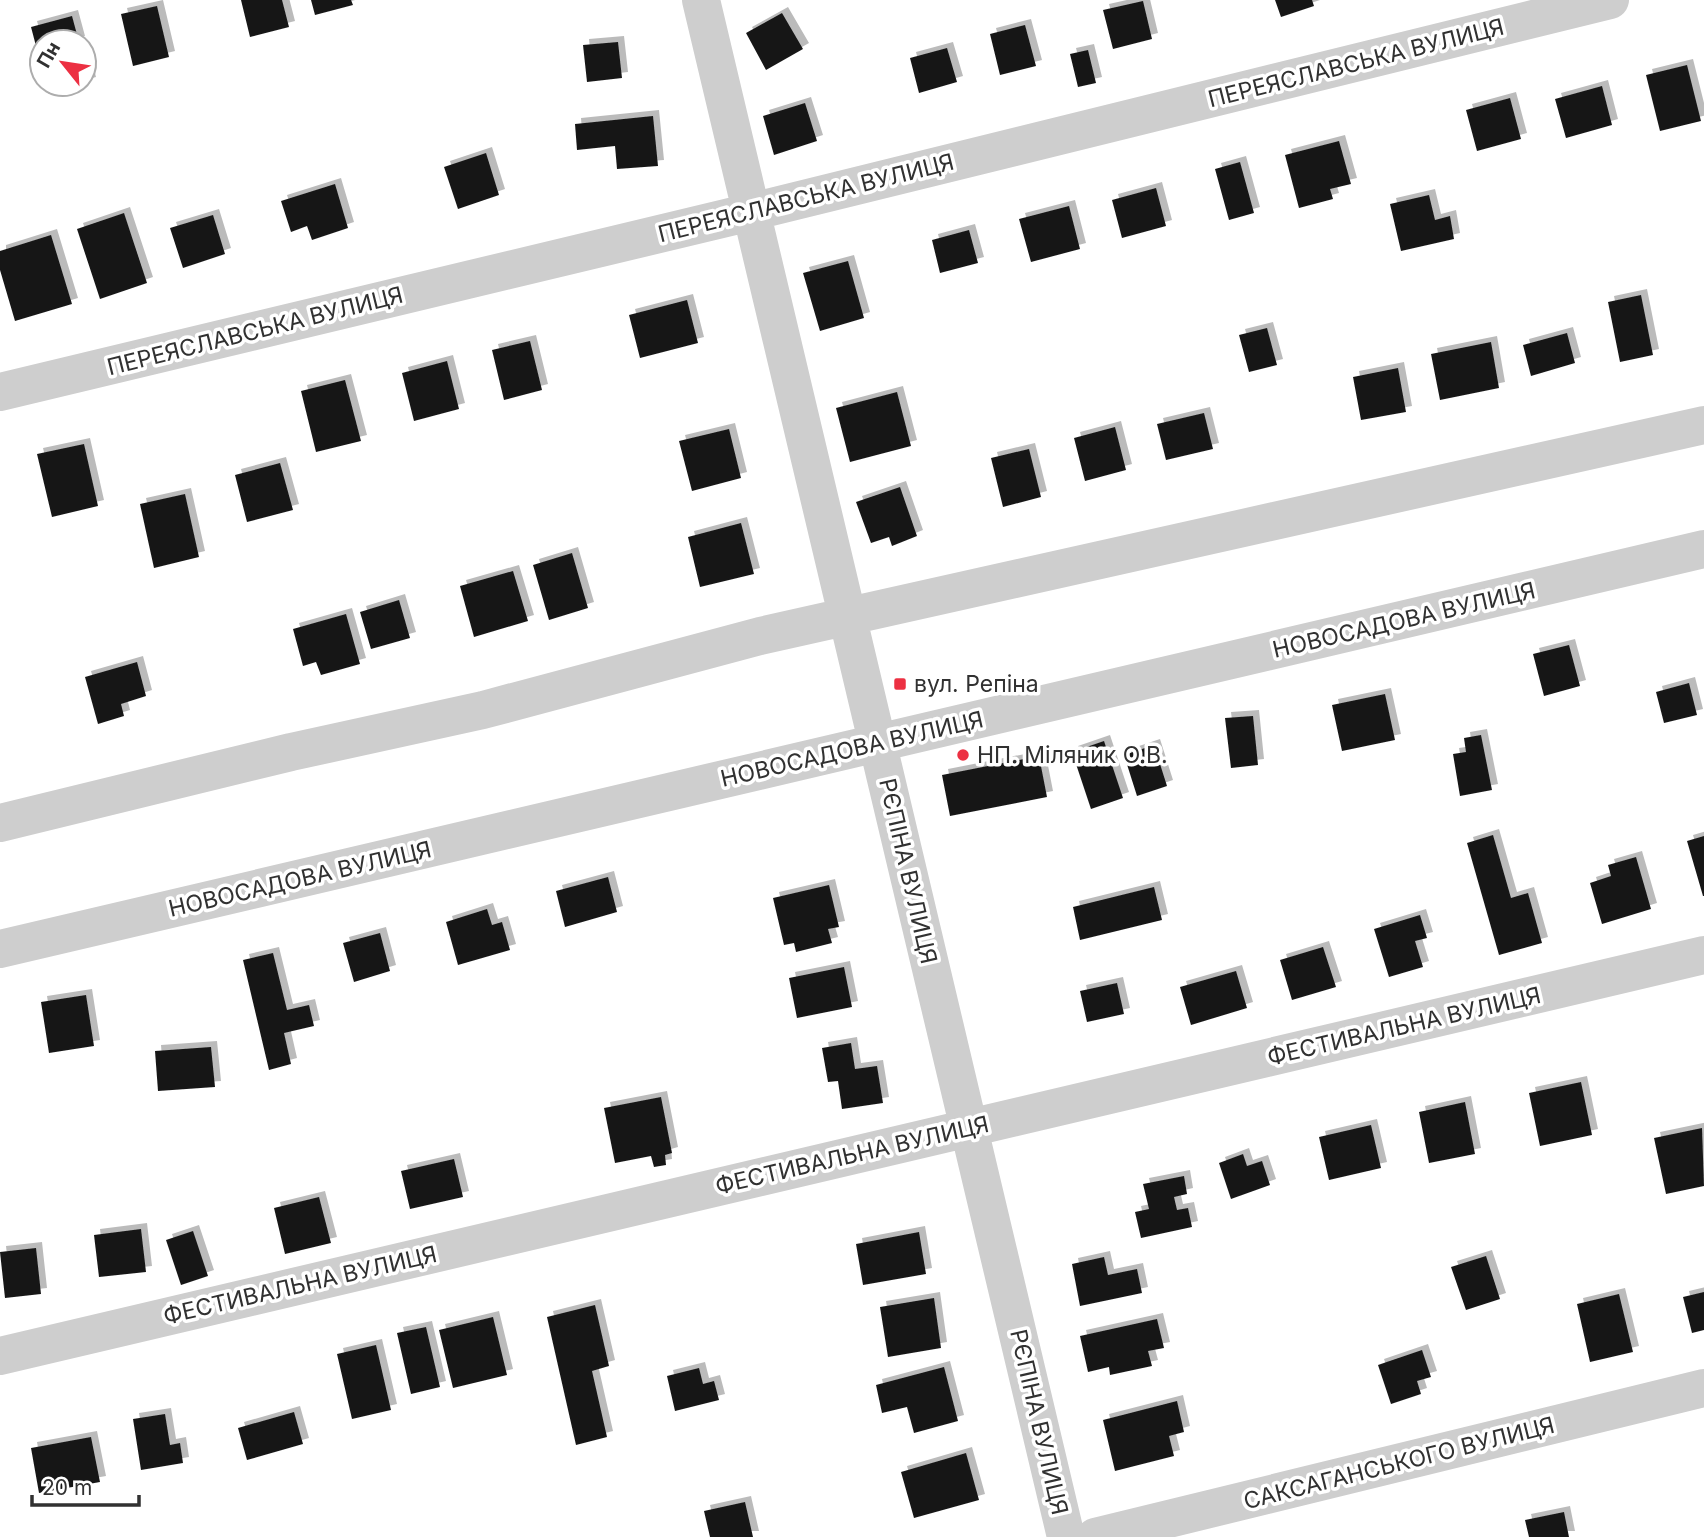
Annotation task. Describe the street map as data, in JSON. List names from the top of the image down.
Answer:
{
  "streets": {
    "street": [
      "ПЕРЕЯСЛАВСЬКА ВУЛИЦЯ",
      "НОВОСАДОВА ВУЛИЦЯ",
      "РЄПІНА ВУЛИЦЯ",
      "ФЕСТИВАЛЬНА ВУЛИЦЯ",
      "САКСАГАНСЬКОГО ВУЛИЦЯ"
    ]
  },
  "crossings": [
    ["ПЕРЕЯСЛАВСЬКА ВУЛИЦЯ", "РЄПІНА ВУЛИЦЯ"],
    ["НОВОСАДОВА ВУЛИЦЯ", "РЄПІНА ВУЛИЦЯ"],
    ["РЄПІНА ВУЛИЦЯ", "ФЕСТИВАЛЬНА ВУЛИЦЯ"]
  ],
  "places": {
    "transit": ["вул. Репіна"],
    "other": ["НП. Міляник О.В."]
  },
  "scale_bar": "20 m",
  "north": "top left"
}
